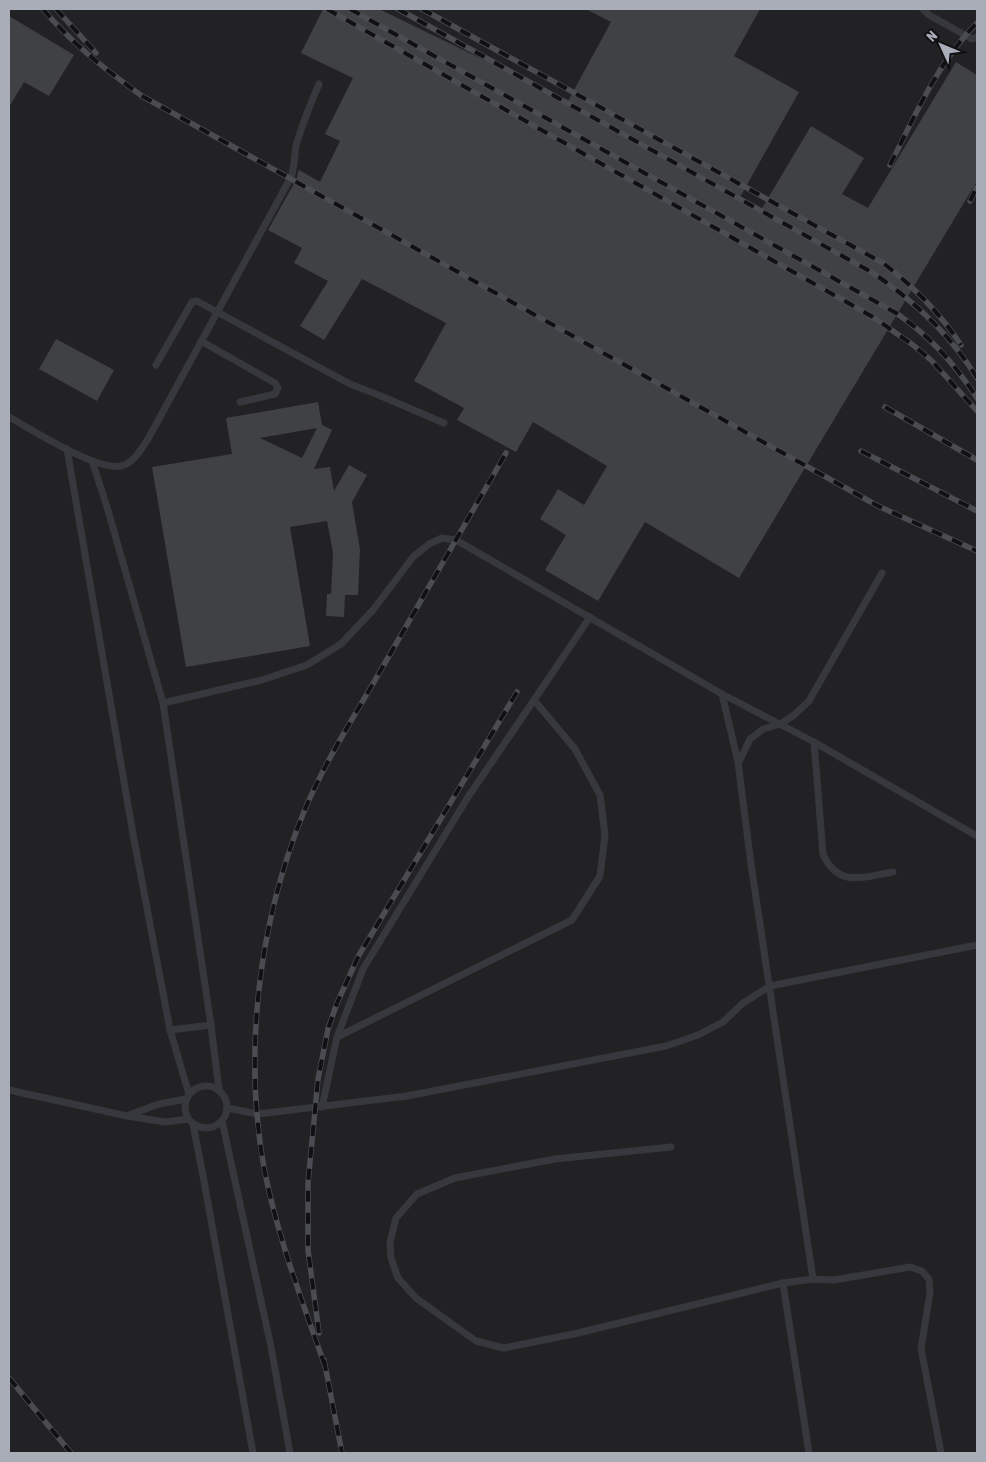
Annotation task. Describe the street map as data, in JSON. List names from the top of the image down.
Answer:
{
  "north": "top left"
}
